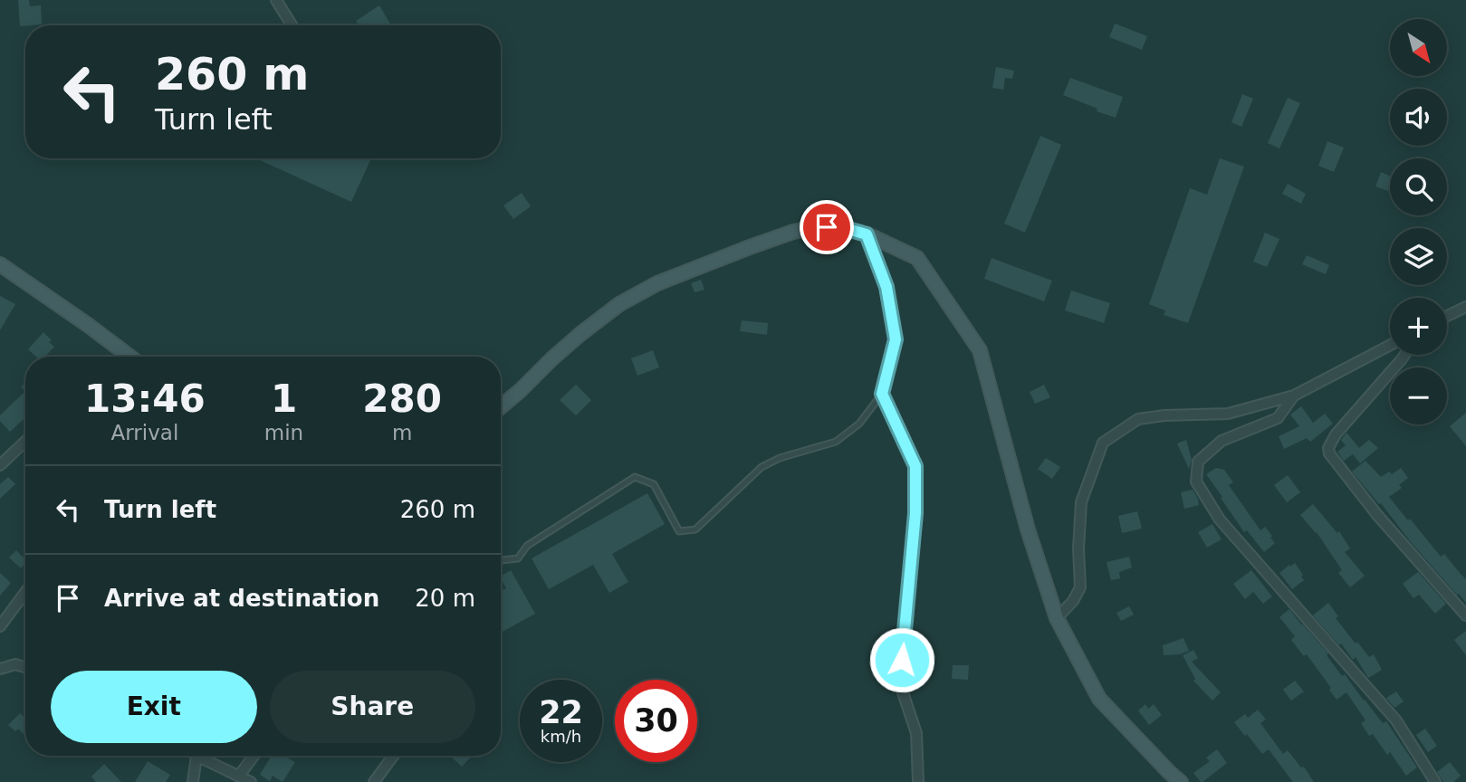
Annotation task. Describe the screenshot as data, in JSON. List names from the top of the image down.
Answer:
{
  "north": "bottom right",
  "page": {
    "map_buttons": ["+", "−"],
    "turn": ["260 m", "Turn left"],
    "eta": [
      "13:46",
      "Arrival",
      "1",
      "min",
      "280",
      "m"
    ],
    "list": [
      {
        "name": "Turn left",
        "value": "260 m"
      },
      {
        "name": "Arrive at destination",
        "value": "20 m"
      }
    ],
    "buttons": ["Exit", "Share"],
    "speed": "22 km/h",
    "limit": "30"
  }
}
